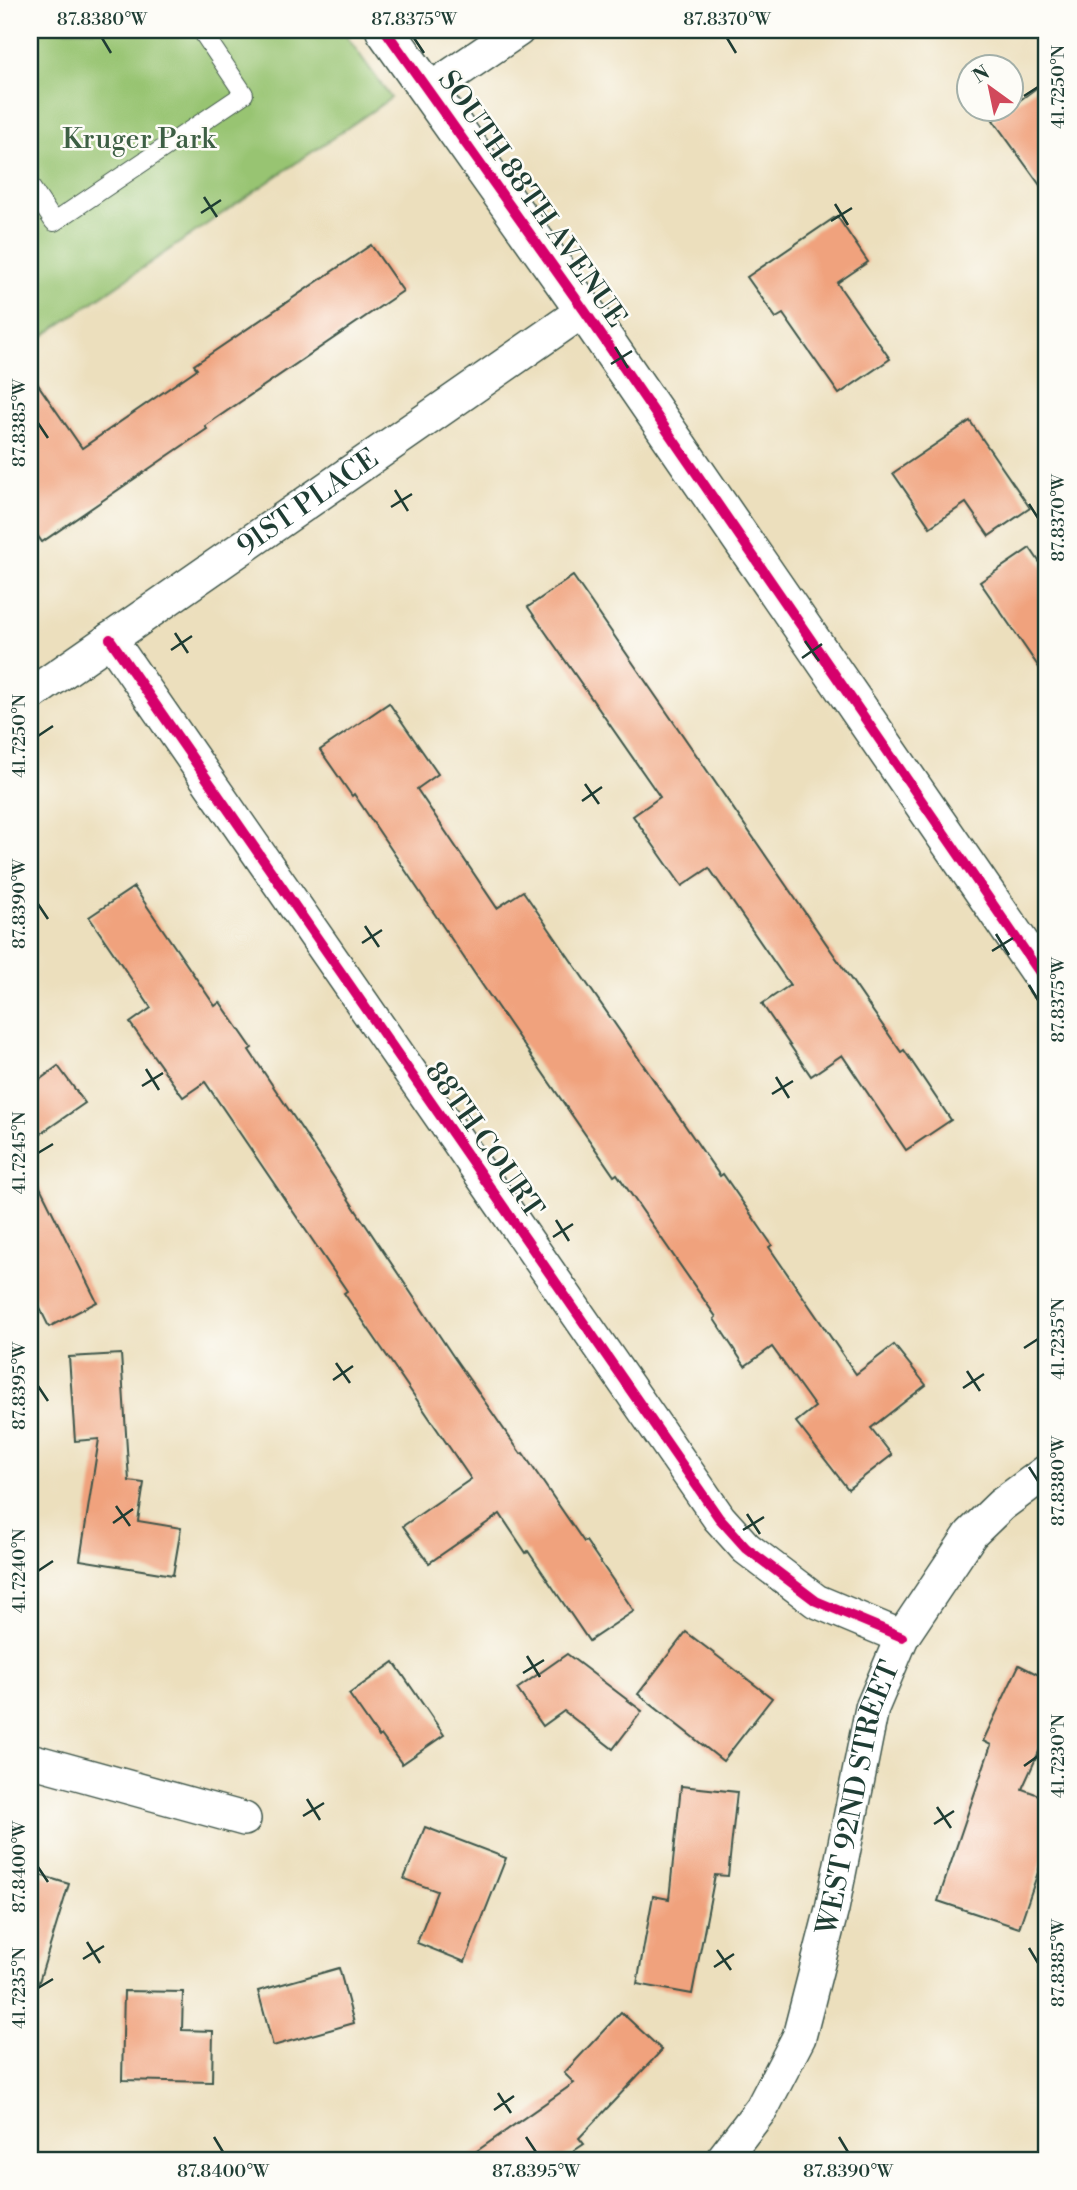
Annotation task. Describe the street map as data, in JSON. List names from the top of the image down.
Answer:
{
  "streets": {
    "street": [
      "SOUTH 88TH AVENUE",
      "91ST PLACE",
      "88TH COURT",
      "WEST 92ND STREET"
    ]
  },
  "crossings": [
    ["SOUTH 88TH AVENUE", "91ST PLACE"],
    ["91ST PLACE", "88TH COURT"],
    ["88TH COURT", "WEST 92ND STREET"]
  ],
  "parks": ["Kruger Park"],
  "north": "top left",
  "coordinates": [
    "87.8380°W",
    "87.8375°W",
    "87.8370°W",
    "41.7250°N",
    "87.8385°W",
    "87.8390°W",
    "41.7245°N",
    "41.7235°N",
    "87.8395°W",
    "41.7240°N",
    "41.7230°N",
    "87.8400°W"
  ]
}
